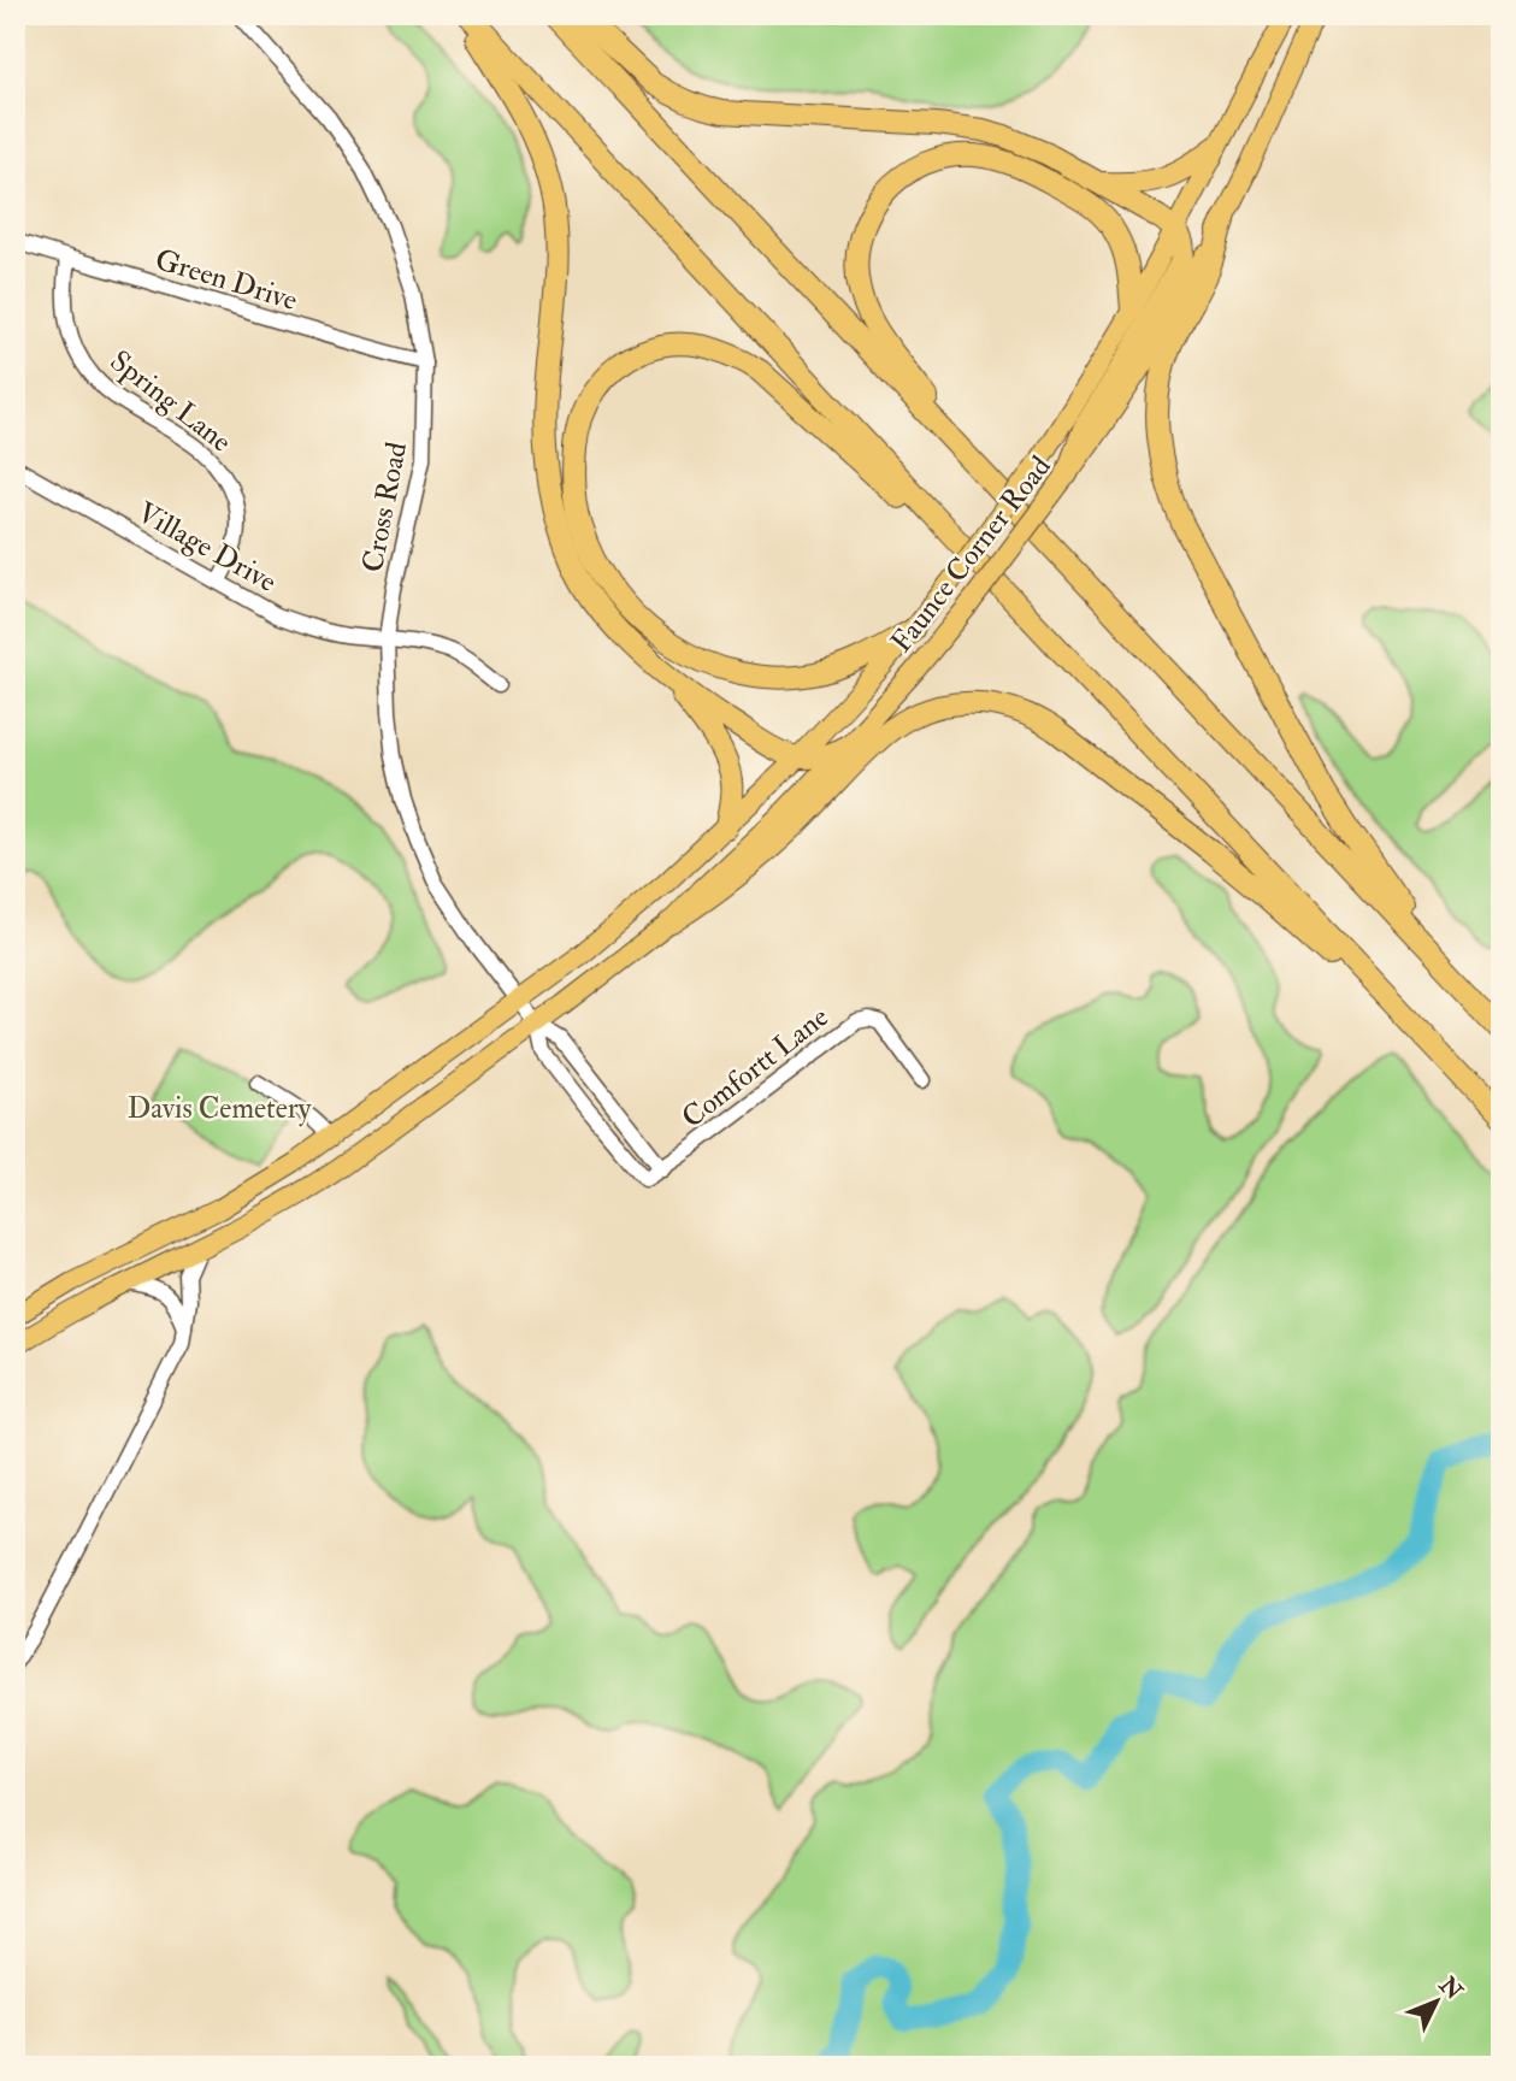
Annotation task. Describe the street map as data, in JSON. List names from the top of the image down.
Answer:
{
  "streets": {
    "main road": ["Faunce Corner Road"],
    "street": [
      "Green Drive",
      "Spring Lane",
      "Cross Road",
      "Village Drive",
      "Comfortt Lane"
    ]
  },
  "crossings": [
    ["Green Drive", "Spring Lane"],
    ["Green Drive", "Cross Road"],
    ["Spring Lane", "Village Drive"],
    ["Cross Road", "Village Drive"],
    ["Cross Road", "Faunce Corner Road"],
    ["Cross Road", "Comfortt Lane"],
    ["Faunce Corner Road", "Comfortt Lane"]
  ],
  "parks": ["Davis Cemetery"],
  "north": "top right"
}
